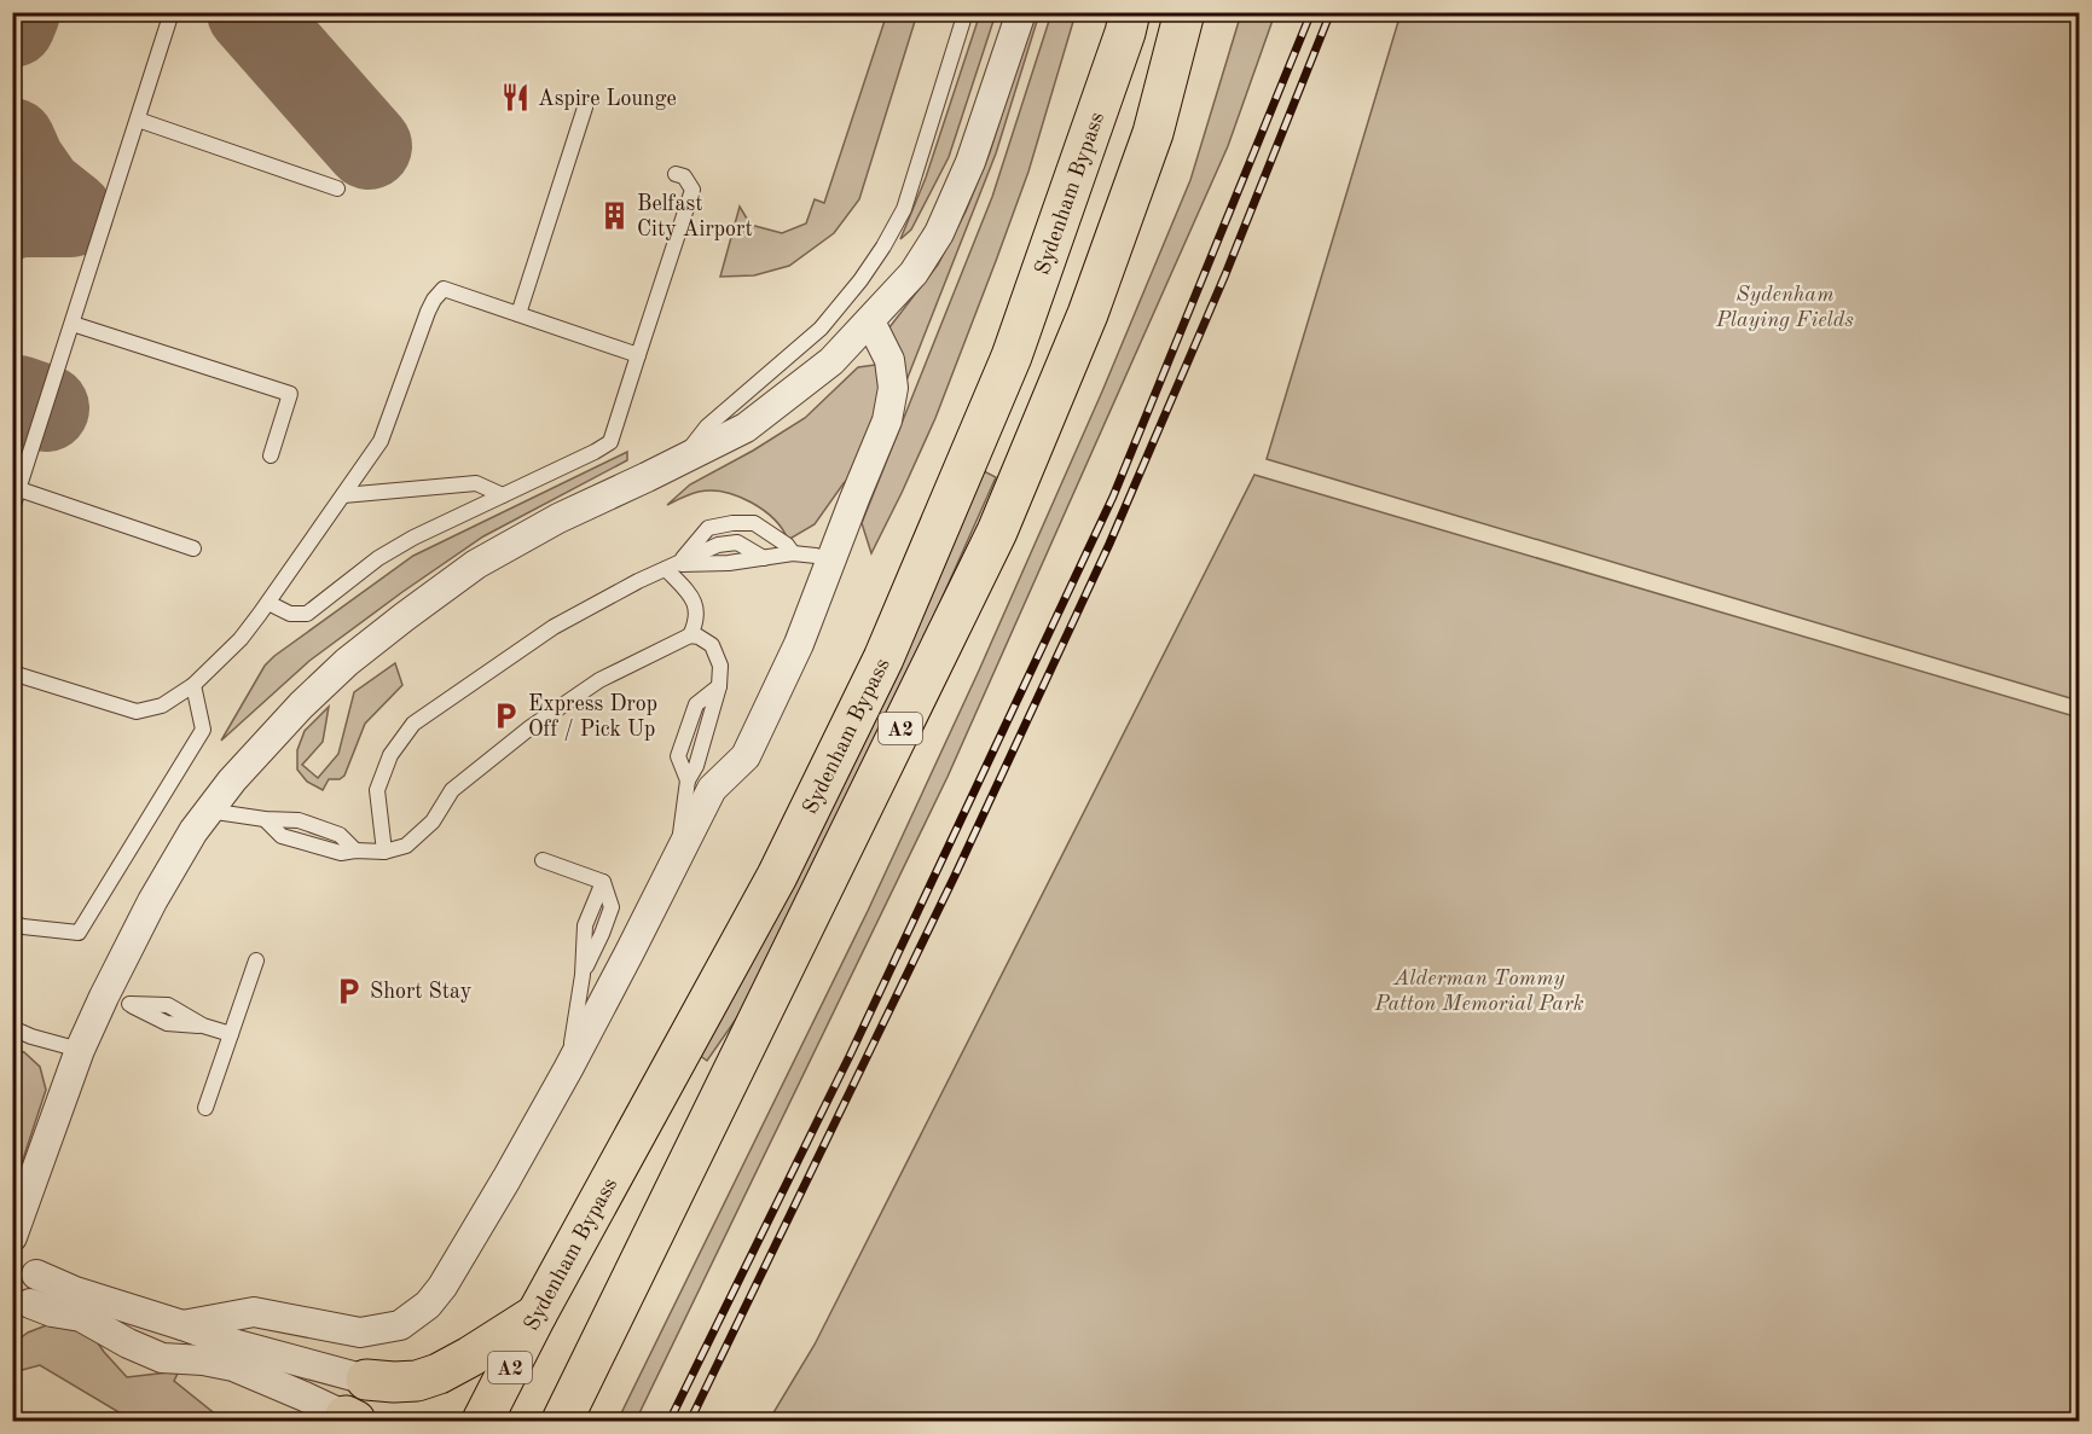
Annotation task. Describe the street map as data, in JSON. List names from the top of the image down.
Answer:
{
  "streets": {
    "highway": ["Sydenham Bypass", "A2"]
  },
  "parks": ["Sydenham Playing Fields", "Alderman Tommy Patton Memorial Park"],
  "places": {
    "restaurant": ["Aspire Lounge"],
    "building": ["Belfast City Airport"],
    "parking": ["Express Drop Off / Pick Up", "Short Stay"]
  }
}
